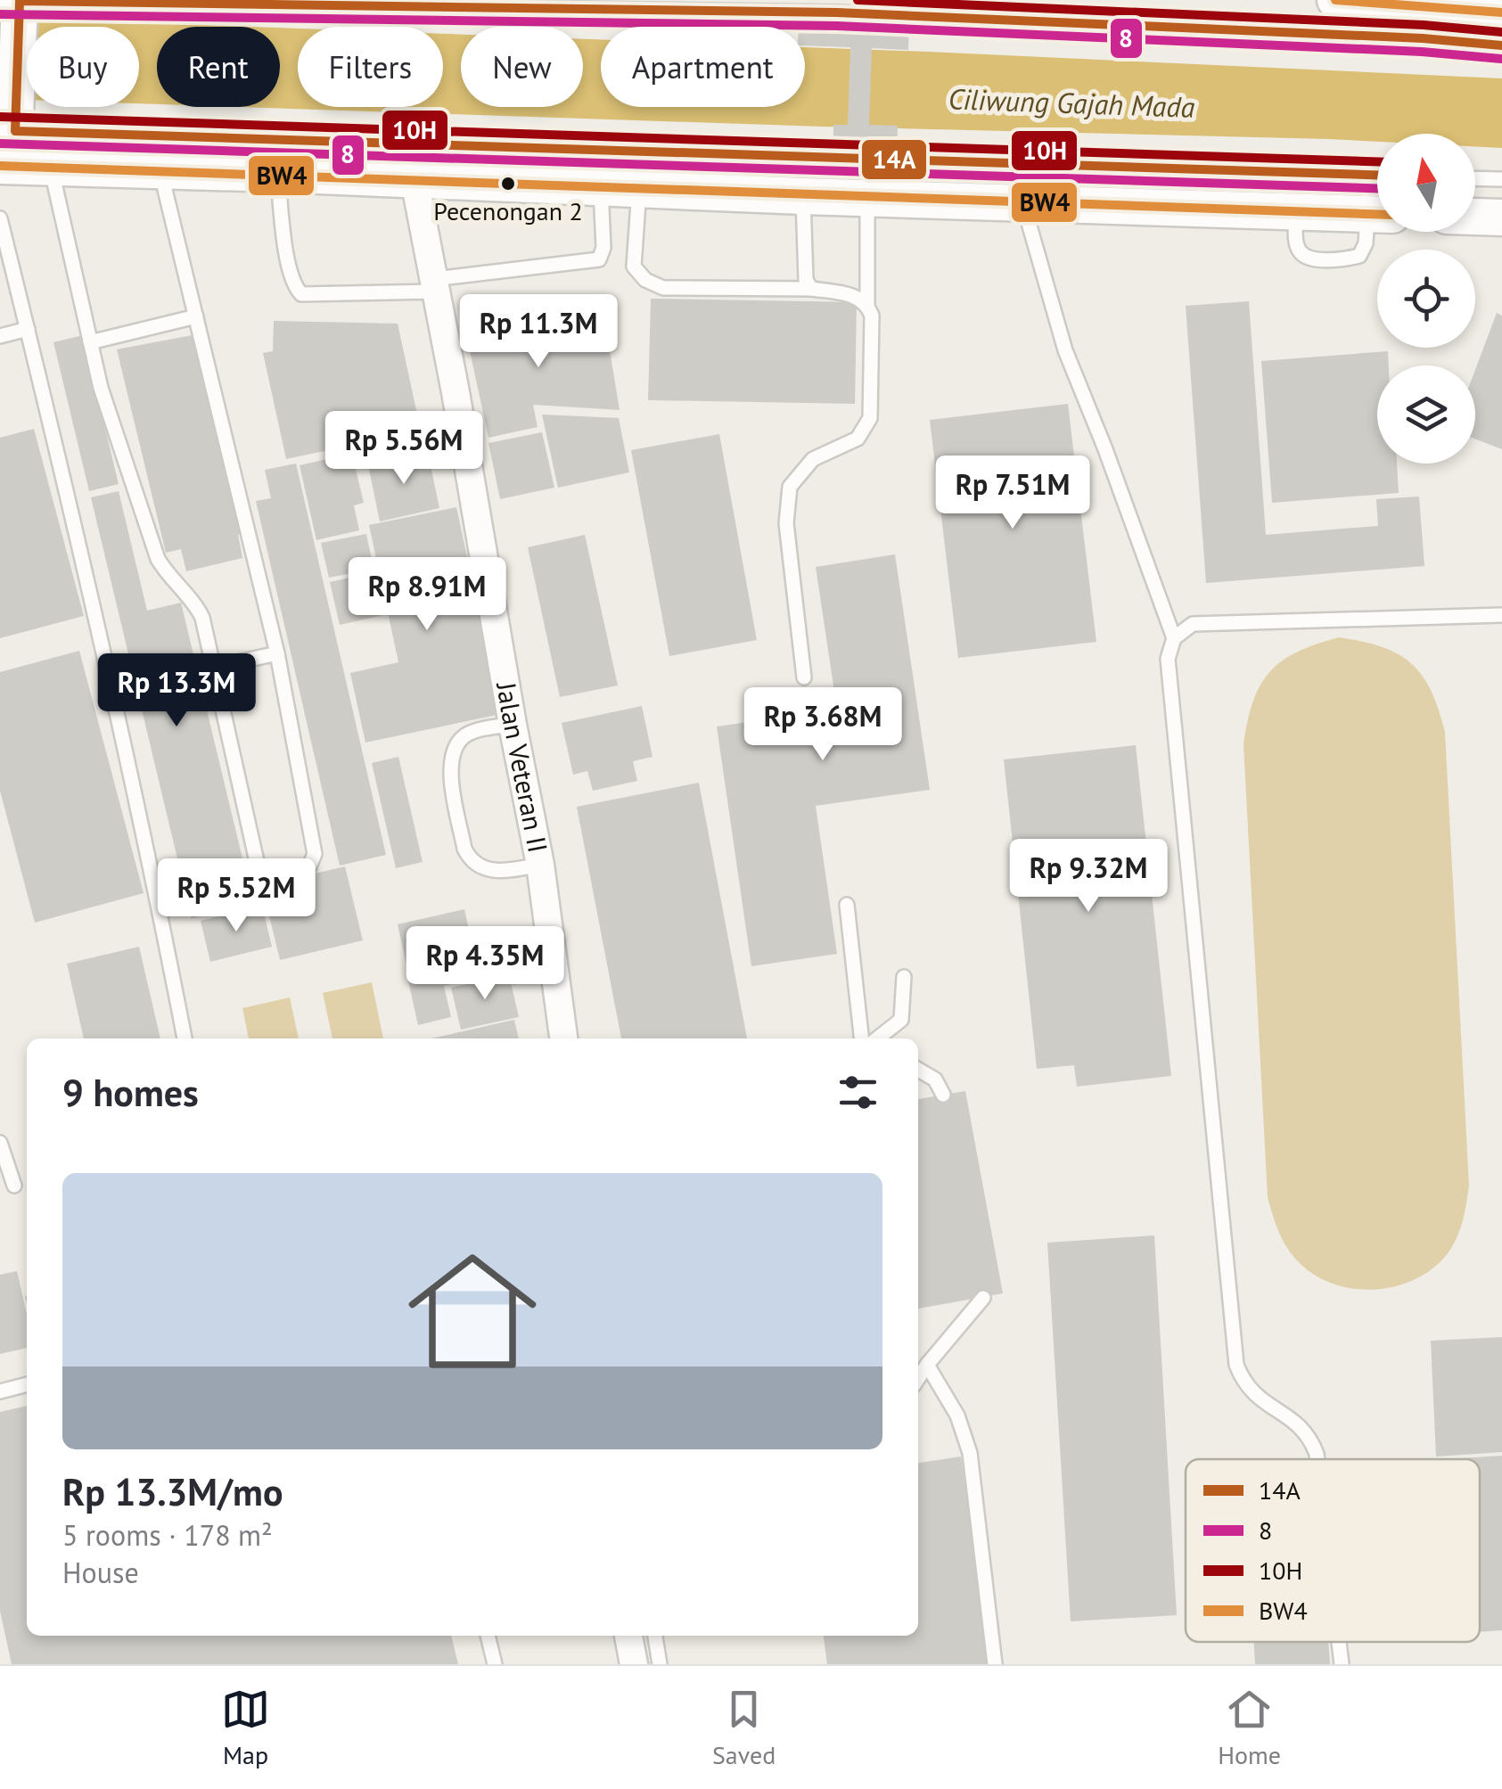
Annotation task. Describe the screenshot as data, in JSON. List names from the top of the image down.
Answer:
{
  "streets": {
    "street": ["Jalan Veteran II"]
  },
  "water": ["Ciliwung Gajah Mada"],
  "places": ["Pecenongan 2"],
  "lines": [
    "transit line 10H",
    "transit line BW4",
    "transit line 14A",
    "transit line 8"
  ],
  "legend": [
    "14A",
    "8",
    "10H",
    "BW4"
  ],
  "north": "top",
  "page": {
    "chip": [
      "Buy",
      "Rent",
      "Filters",
      "New",
      "Apartment"
    ],
    "price": [
      "Rp 11.3M",
      "Rp 5.56M",
      "Rp 7.51M",
      "Rp 8.91M",
      "Rp 13.3M",
      "Rp 3.68M",
      "Rp 9.32M",
      "Rp 5.52M",
      "Rp 4.35M"
    ],
    "heading": "9 homes",
    "list": [
      {
        "name": "Rp 13.3M/mo",
        "note": "5 rooms · 178 m² · House"
      }
    ],
    "tabs": ["Map", "Saved", "Home"]
  }
}
